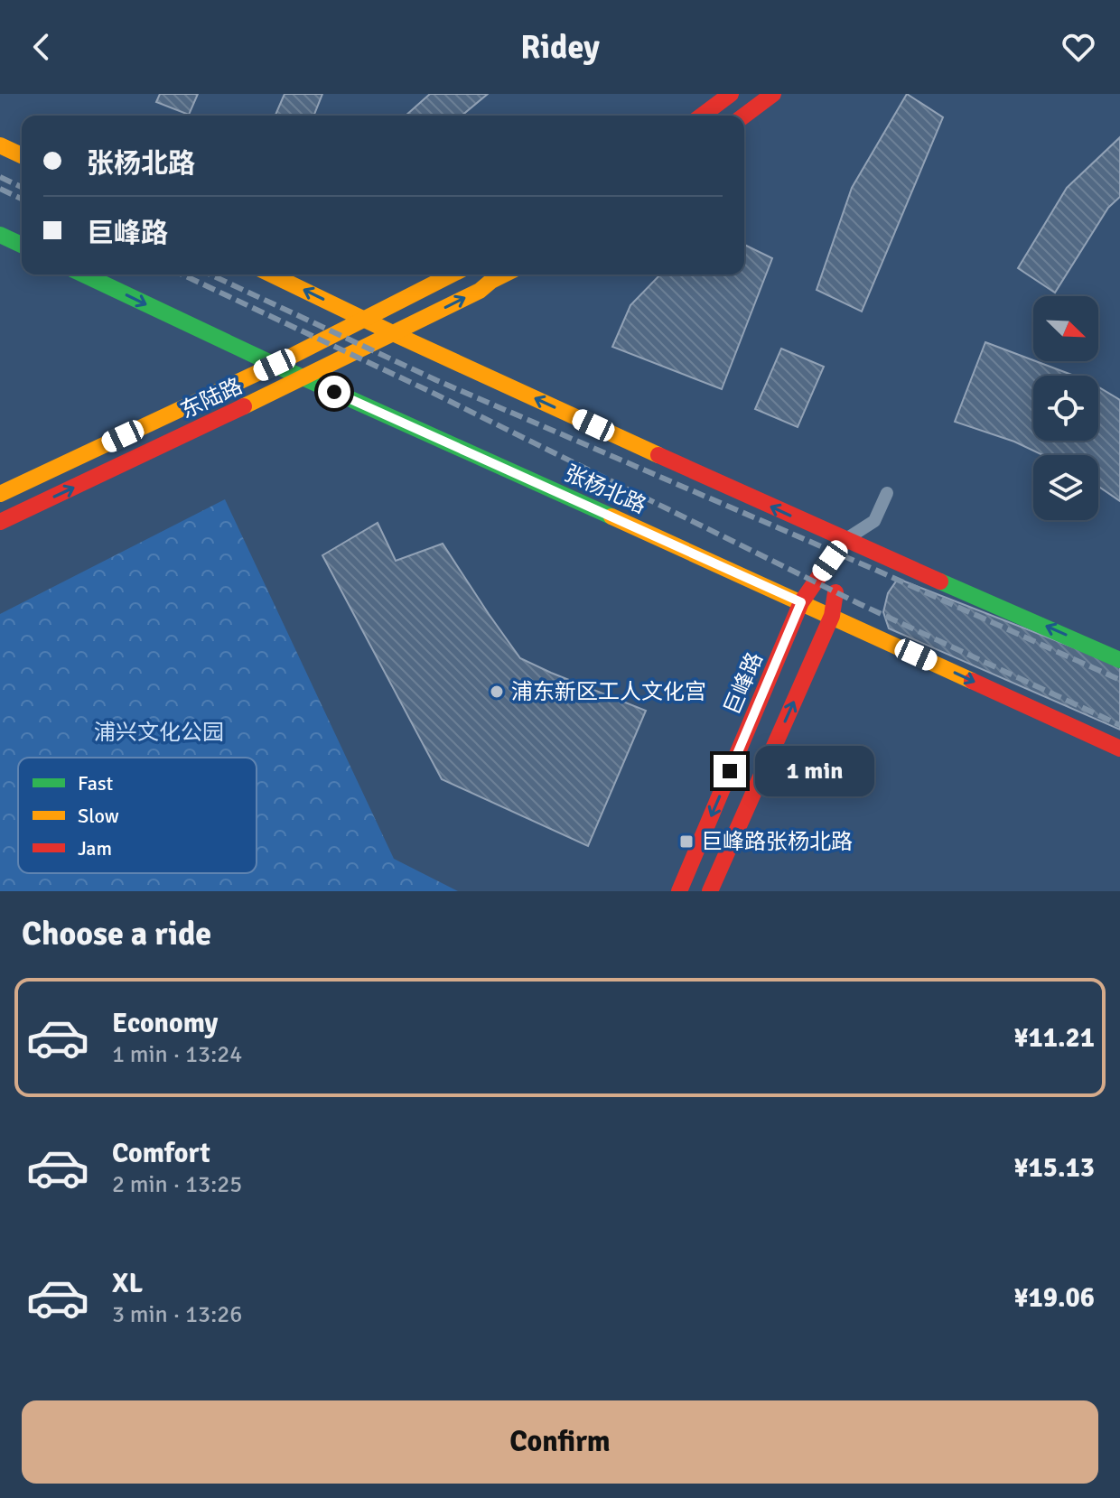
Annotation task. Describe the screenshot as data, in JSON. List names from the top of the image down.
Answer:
{
  "streets": {
    "main road": ["东陆路", "张杨北路", "巨峰路"]
  },
  "crossings": [
    ["东陆路", "张杨北路"],
    ["张杨北路", "巨峰路"]
  ],
  "parks": ["浦兴文化公园"],
  "places": {
    "other": ["浦东新区工人文化宫"],
    "transit": ["巨峰路张杨北路"]
  },
  "legend": ["Fast", "Slow", "Jam"],
  "north": "bottom right",
  "page": {
    "header": "Ridey",
    "banner": ["张杨北路", "巨峰路"],
    "bubble": "1 min",
    "heading": "Choose a ride",
    "list": [
      {
        "name": "Economy",
        "note": "1 min · 13:24",
        "value": "¥11.21"
      },
      {
        "name": "Comfort",
        "note": "2 min · 13:25",
        "value": "¥15.13"
      },
      {
        "name": "XL",
        "note": "3 min · 13:26",
        "value": "¥19.06"
      }
    ],
    "buttons": "Confirm"
  }
}
